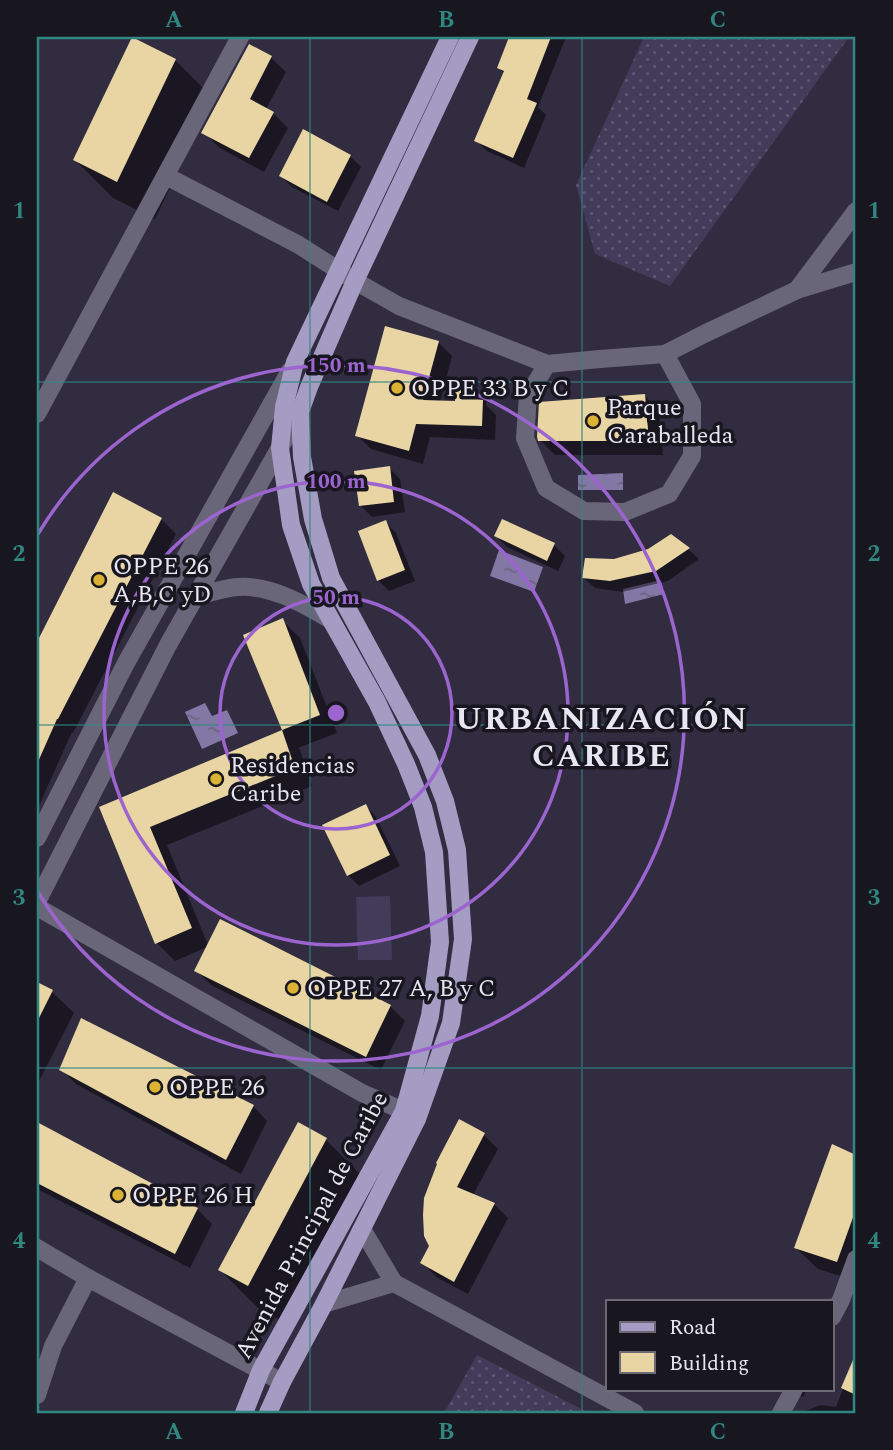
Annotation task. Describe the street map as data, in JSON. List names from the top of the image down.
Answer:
{
  "streets": {
    "main road": ["Avenida Principal de Caribe"]
  },
  "districts": ["URBANIZACIÓN CARIBE"],
  "places": [
    "OPPE 33 B y C",
    "Parque Caraballeda",
    "OPPE 26 A,B,C yD",
    "Residencias Caribe",
    "OPPE 27 A, B y C",
    "OPPE 26",
    "OPPE 26 H"
  ],
  "legend": ["Road", "Building"],
  "grid": {
    "columns": ["A", "B", "C"],
    "rows": [
      "1",
      "2",
      "3",
      "4"
    ]
  },
  "rings": ["150 m", "100 m", "50 m"]
}
